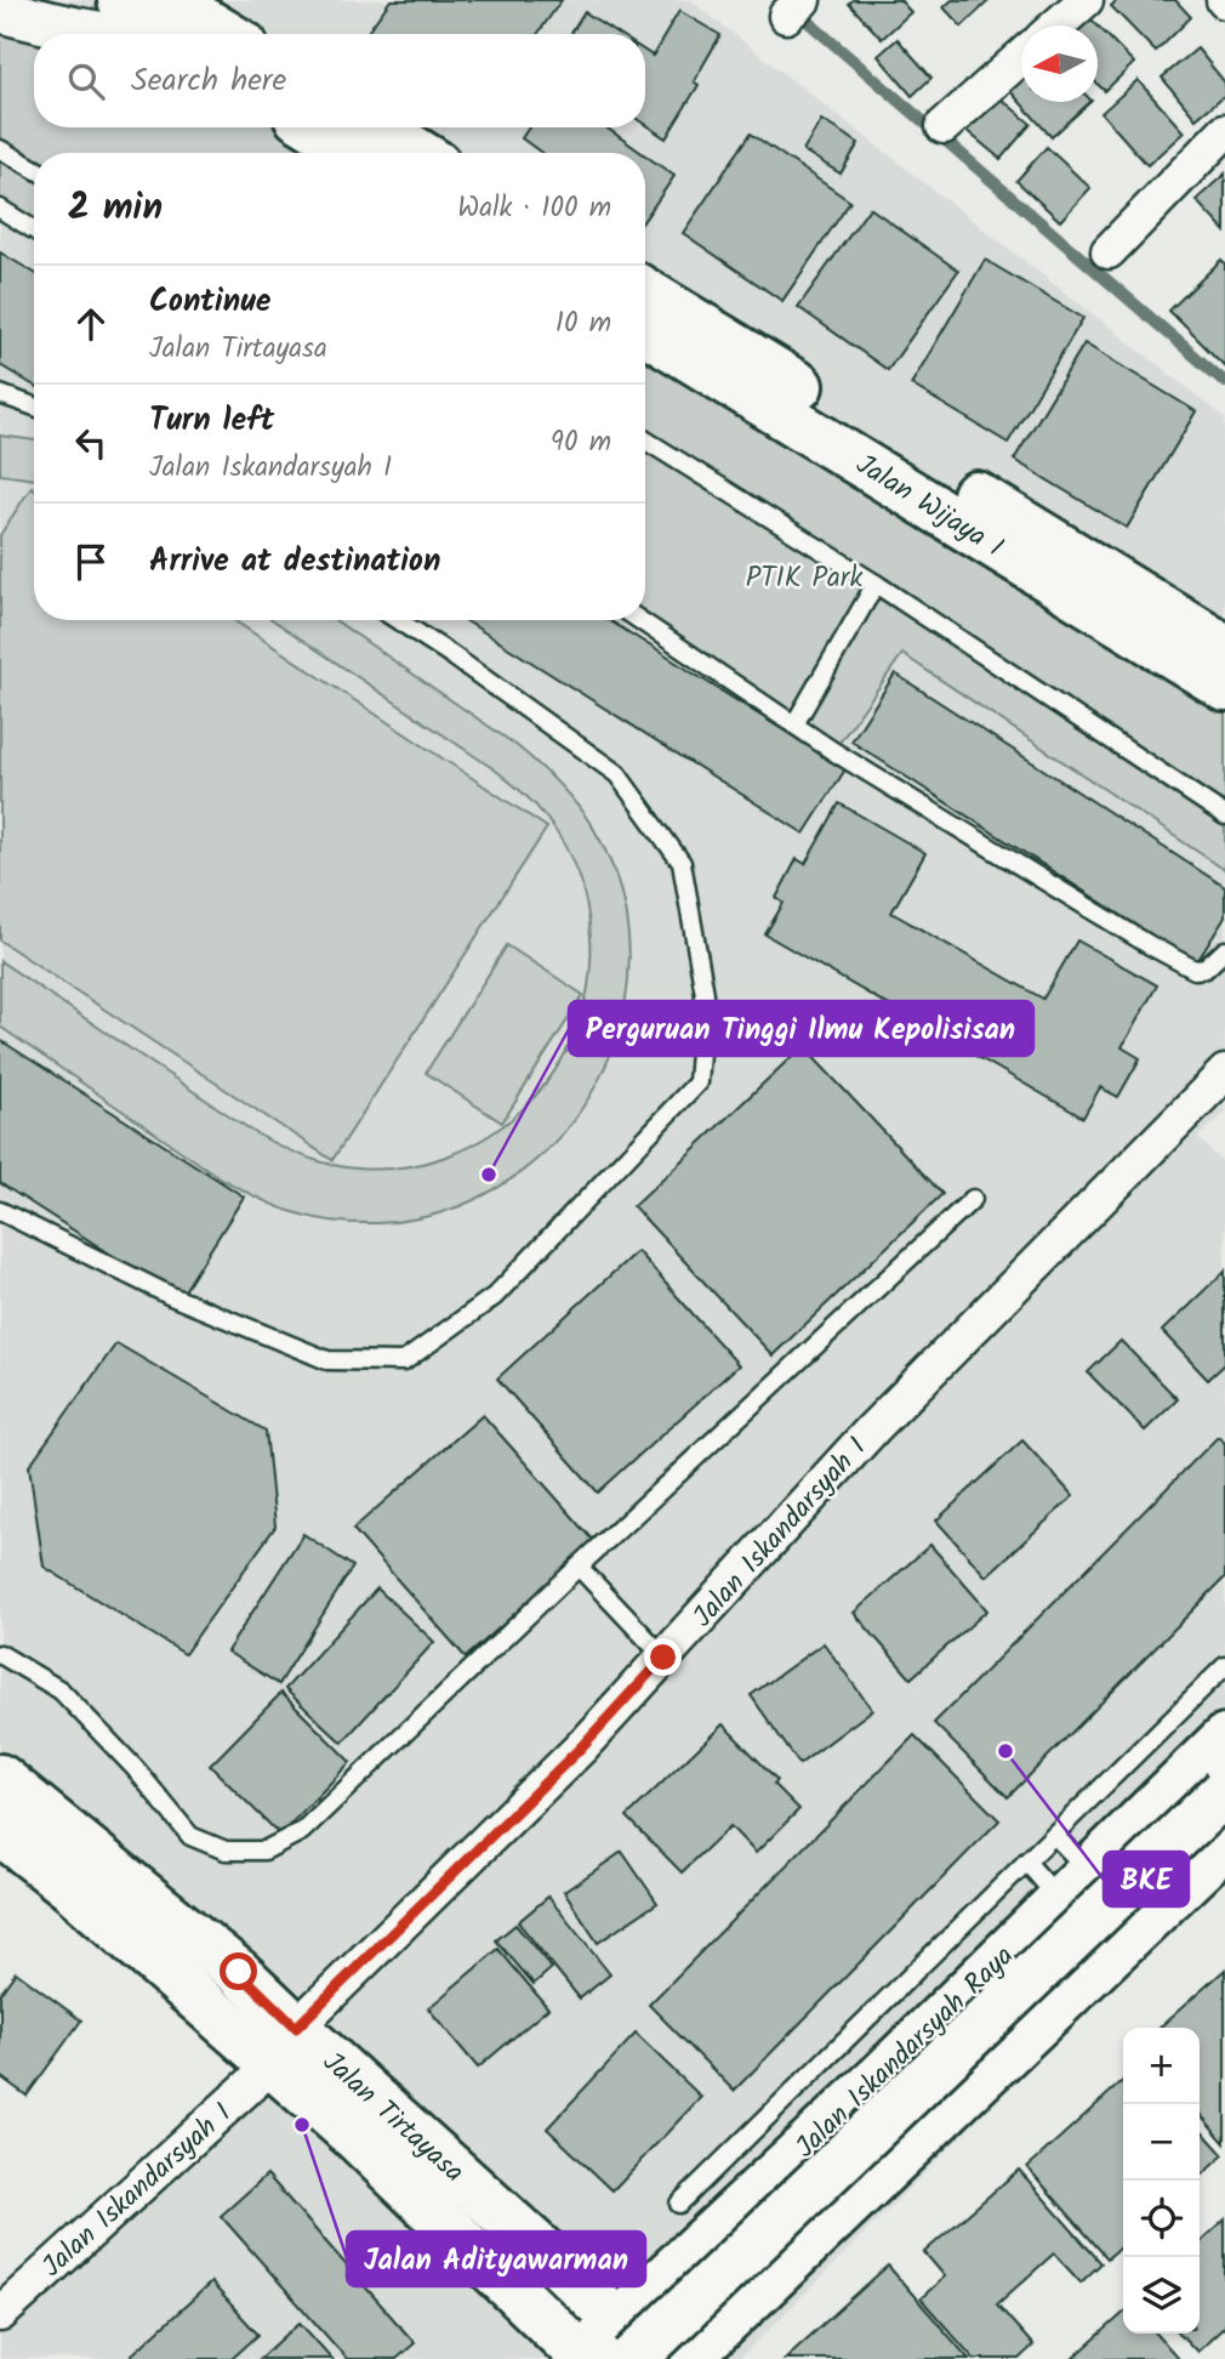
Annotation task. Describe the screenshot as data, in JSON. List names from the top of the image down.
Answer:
{
  "streets": {
    "main road": ["Jalan Wijaya I", "Jalan Iskandarsyah Raya", "Jalan Tirtayasa"],
    "street": ["Jalan Iskandarsyah I"]
  },
  "crossings": [
    ["Jalan Iskandarsyah I", "Jalan Tirtayasa"],
    ["Jalan Iskandarsyah Raya", "Jalan Tirtayasa"]
  ],
  "parks": ["PTIK Park"],
  "places": ["Perguruan Tinggi Ilmu Kepolisisan", "BKE", "Jalan Adityawarman"],
  "north": "left",
  "page": {
    "search": "Search here",
    "heading": ["2 min", "Walk · 100 m"],
    "list": [
      ["Continue", "Jalan Tirtayasa", "10 m"],
      ["Turn left", "Jalan Iskandarsyah I", "90 m"],
      "Arrive at destination"
    ],
    "map_buttons": ["+", "−"]
  }
}
